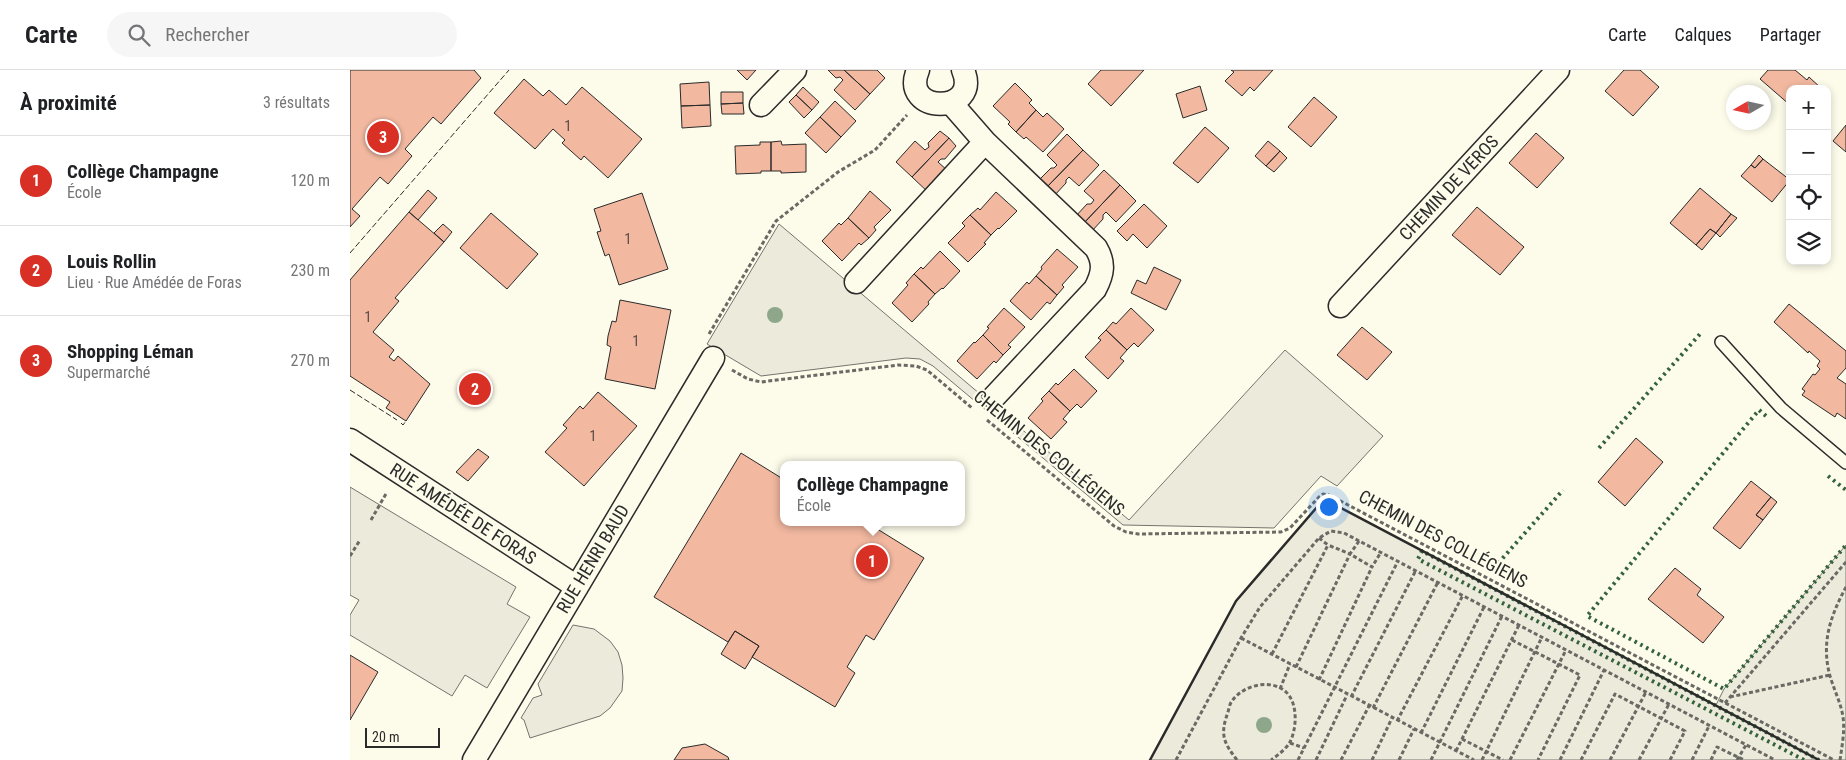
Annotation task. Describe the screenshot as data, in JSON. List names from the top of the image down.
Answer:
{
  "streets": {
    "street": ["CHEMIN DE VEROS", "RUE AMÉDÉE DE FORAS", "RUE HENRI BAUD"],
    "path": ["CHEMIN DES COLLÉGIENS"]
  },
  "crossings": [
    ["RUE AMÉDÉE DE FORAS", "RUE HENRI BAUD"]
  ],
  "house_numbers": [
    "1",
    "1",
    "1",
    "1",
    "1"
  ],
  "scale_bar": "20 m",
  "north": "left",
  "page": {
    "header": "Carte",
    "search": "Rechercher",
    "nav": ["Carte", "Calques", "Partager"],
    "heading": ["À proximité", "3 résultats"],
    "map_buttons": ["+", "−"],
    "pins": ["3", "2", "1"],
    "list": [
      {
        "mark": "1",
        "name": "Collège Champagne",
        "note": "École",
        "value": "120 m"
      },
      {
        "mark": "2",
        "name": "Louis Rollin",
        "note": "Lieu · Rue Amédée de Foras",
        "value": "230 m"
      },
      {
        "mark": "3",
        "name": "Shopping Léman",
        "note": "Supermarché",
        "value": "270 m"
      }
    ],
    "popup": ["Collège Champagne", "École"],
    "scale": "20 m"
  }
}
